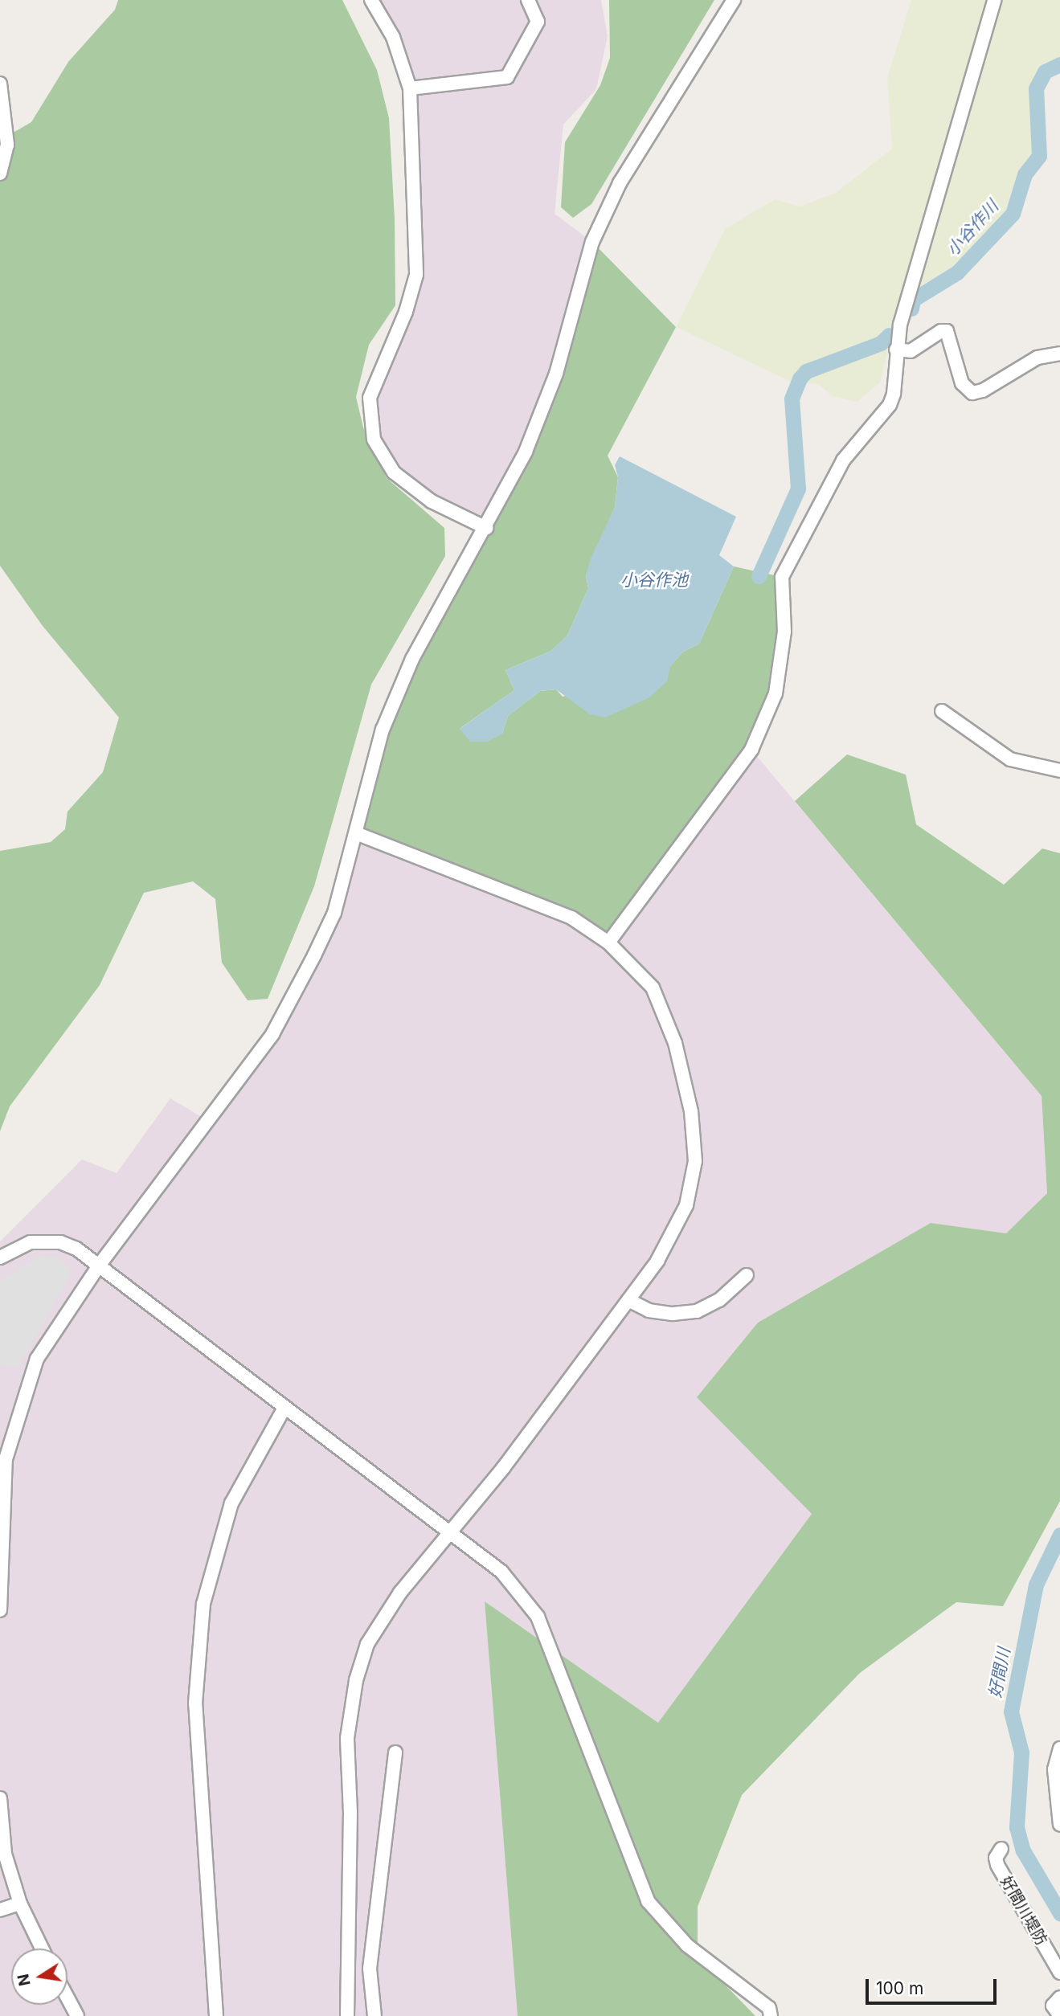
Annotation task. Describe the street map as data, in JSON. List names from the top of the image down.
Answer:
{
  "streets": {
    "street": ["好間川堤防"]
  },
  "water": ["小谷作川", "小谷作池", "好間川"],
  "scale_bar": "100 m",
  "north": "left"
}
